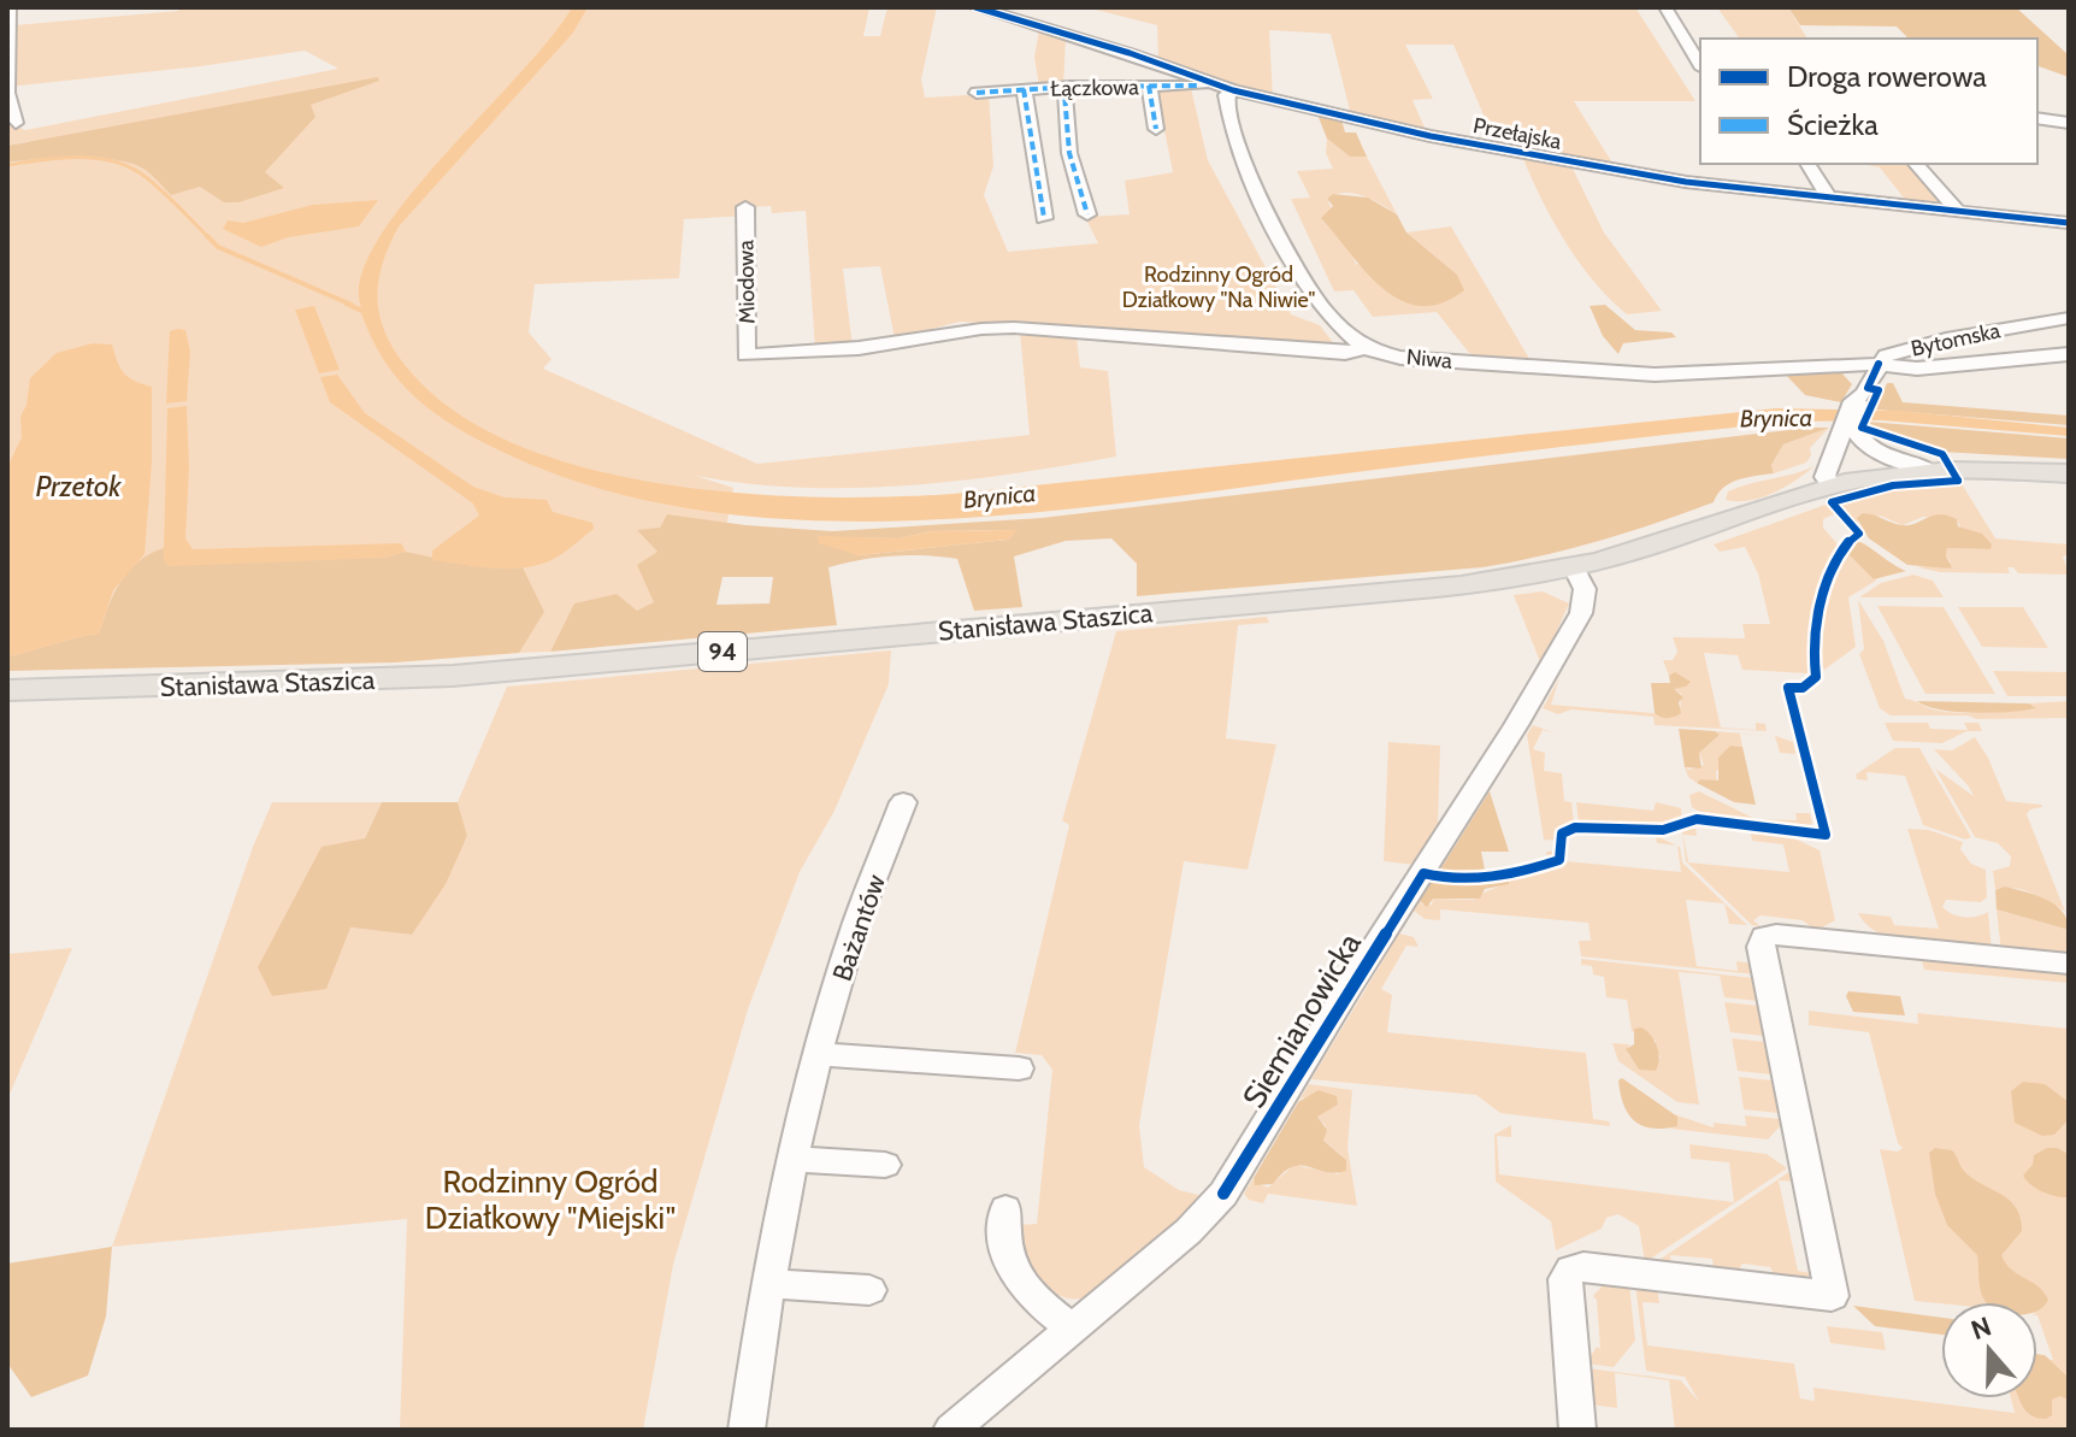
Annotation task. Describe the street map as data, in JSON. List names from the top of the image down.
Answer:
{
  "streets": {
    "main road": ["Stanisława Staszica", "94"],
    "street": [
      "Łączkowa",
      "Przełajska",
      "Miodowa",
      "Bytomska",
      "Niwa",
      "Bażantów",
      "Siemianowicka"
    ]
  },
  "crossings": [
    ["Łączkowa", "Przełajska"],
    ["Miodowa", "Niwa"],
    ["Bytomska", "Niwa"],
    ["Bytomska", "Stanisława Staszica"],
    ["Stanisława Staszica", "Siemianowicka"]
  ],
  "water": ["Brynica", "Przetok"],
  "parks": ["Rodzinny Ogród Działkowy \"Na Niwie\"", "Rodzinny Ogród Działkowy \"Miejski\""],
  "legend": ["Droga rowerowa", "Ścieżka"],
  "north": "top"
}
